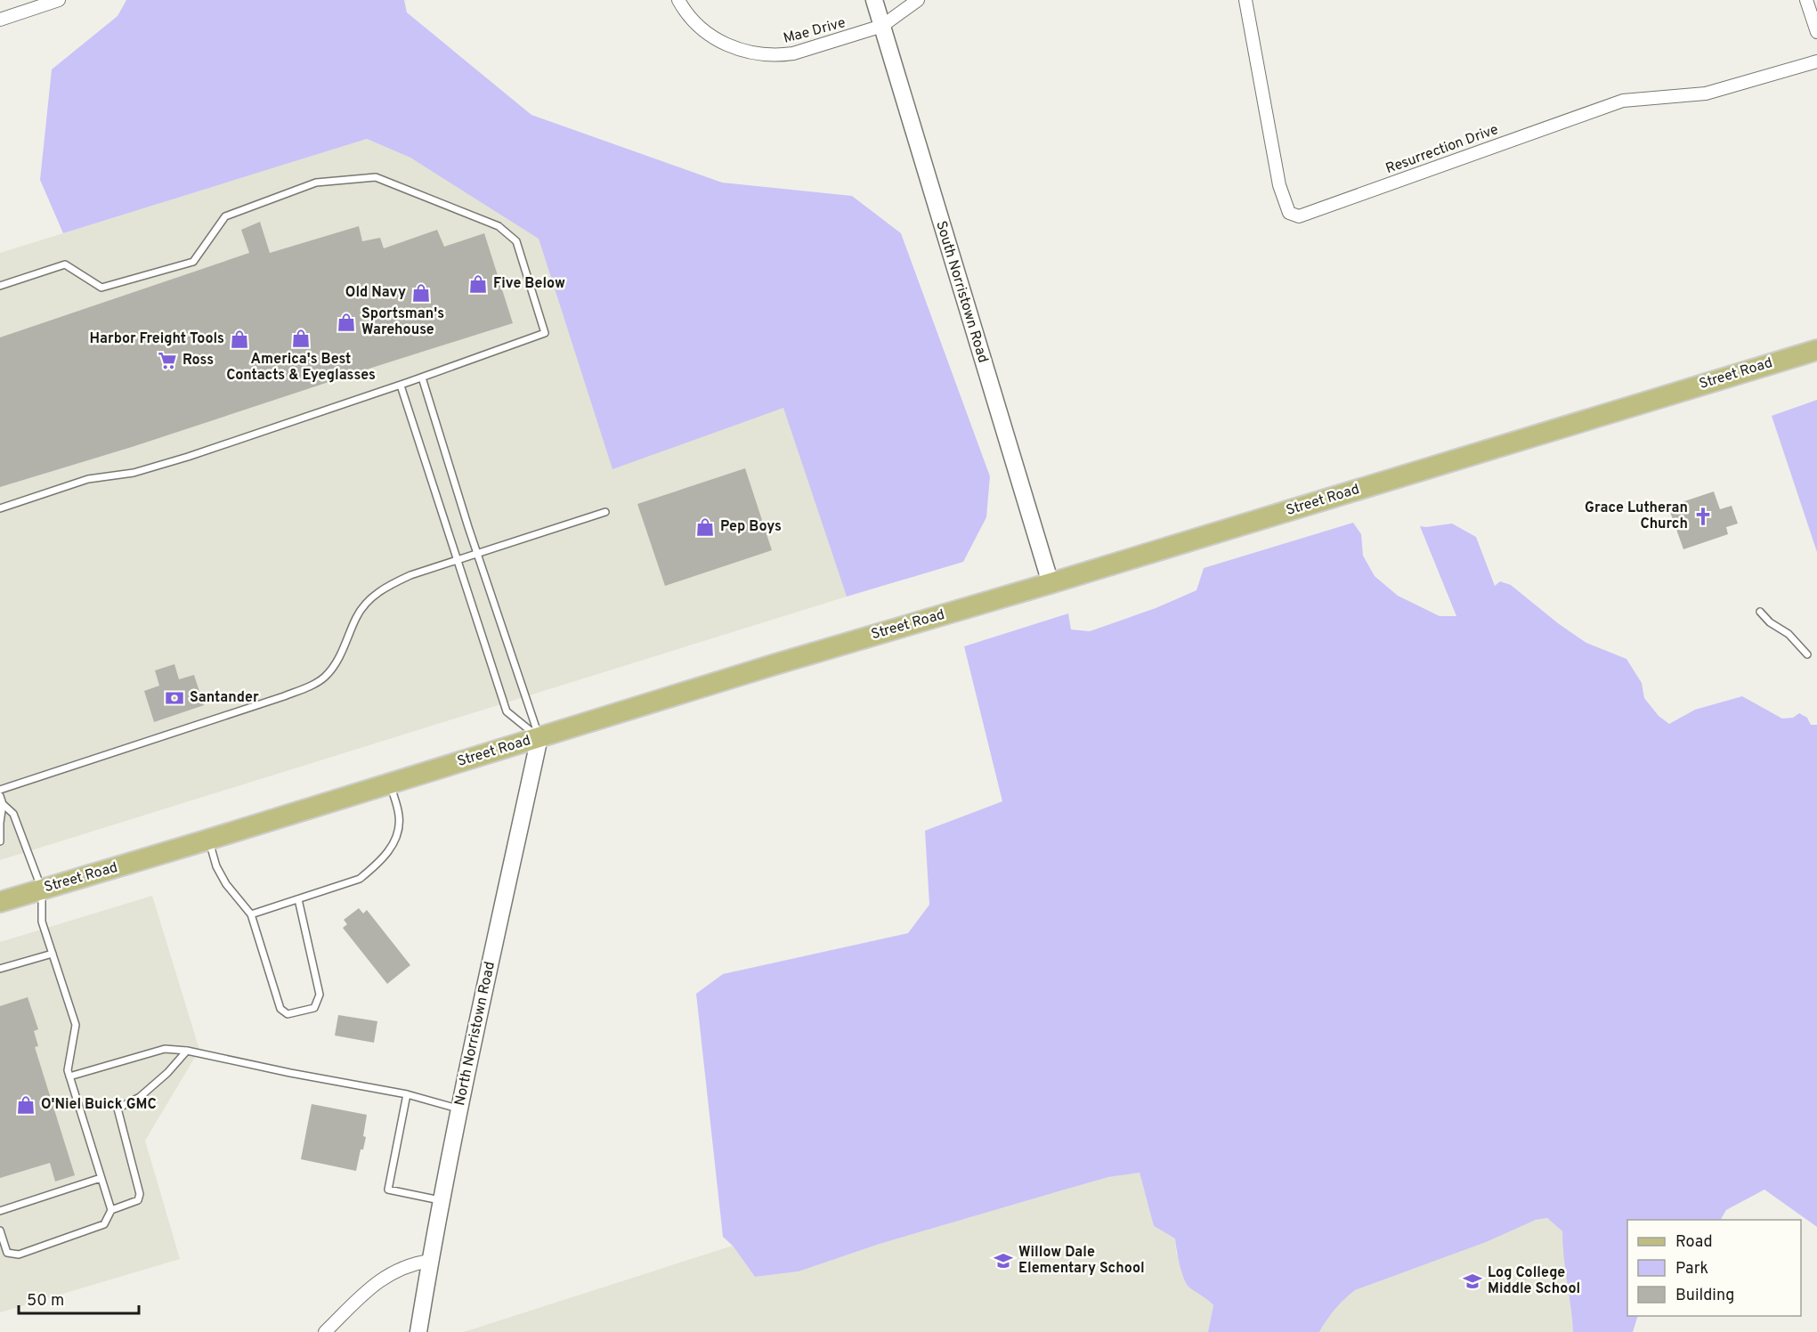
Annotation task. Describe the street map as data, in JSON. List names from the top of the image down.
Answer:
{
  "streets": {
    "main road": ["Street Road"],
    "street": [
      "Mae Drive",
      "Resurrection Drive",
      "South Norristown Road",
      "North Norristown Road"
    ]
  },
  "crossings": [
    ["Mae Drive", "South Norristown Road"],
    ["South Norristown Road", "Street Road"],
    ["Street Road", "North Norristown Road"]
  ],
  "places": {
    "shop": [
      "Five Below",
      "Old Navy",
      "Sportsman's Warehouse",
      "America's Best Contacts & Eyeglasses",
      "Harbor Freight Tools",
      "Pep Boys",
      "O'Niel Buick GMC"
    ],
    "supermarket": ["Ross"],
    "church": ["Grace Lutheran Church"],
    "bank": ["Santander"],
    "school or university": ["Willow Dale Elementary School", "Log College Middle School"]
  },
  "legend": ["Road", "Park", "Building"],
  "scale_bar": "50 m"
}
